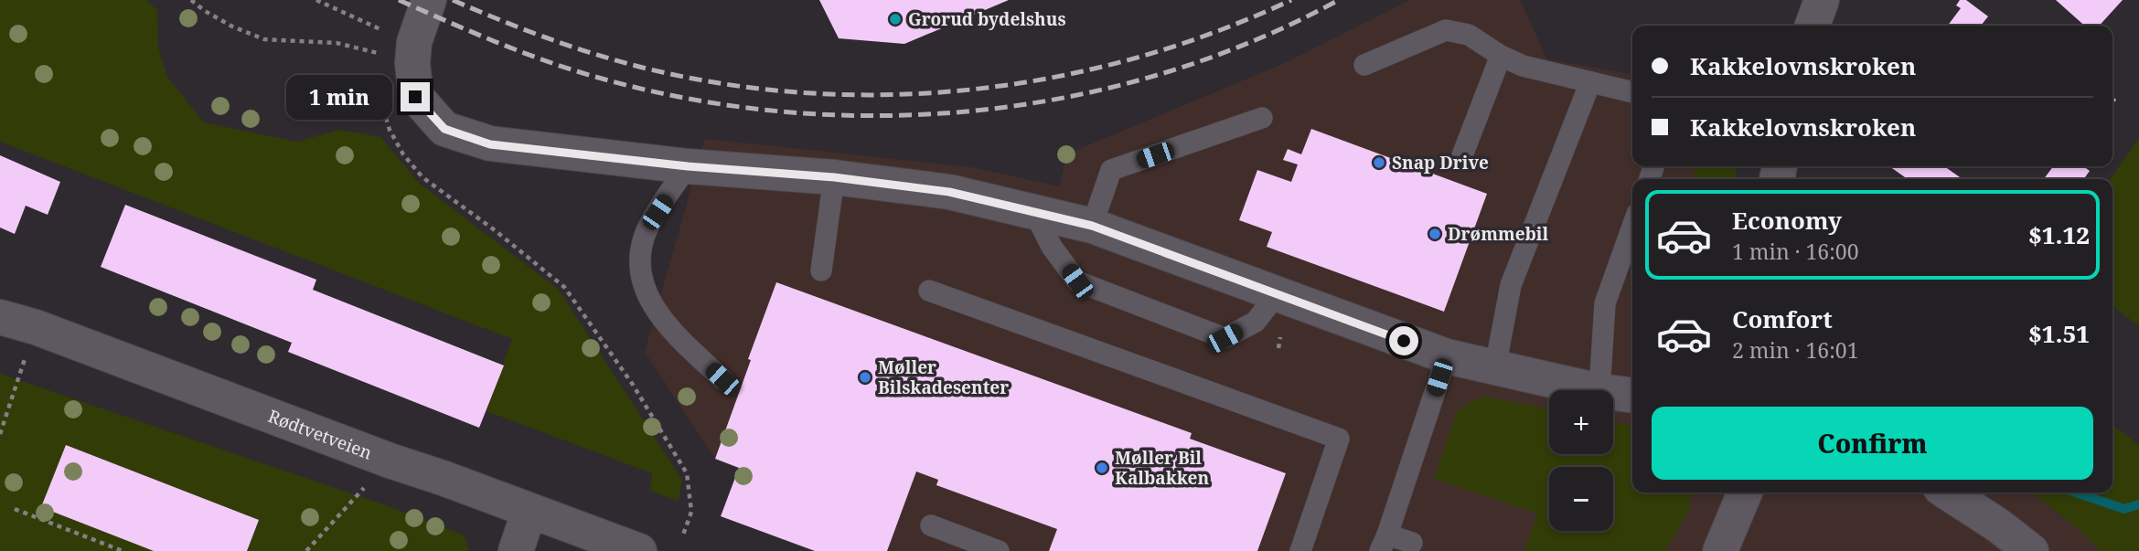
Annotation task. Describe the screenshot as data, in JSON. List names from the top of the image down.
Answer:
{
  "streets": {
    "street": ["Rødtvetveien"]
  },
  "places": [
    "Grorud bydelshus",
    "Snap Drive",
    "Drømmebil",
    "Møller Bilskadesenter",
    "Møller Bil Kalbakken"
  ],
  "page": {
    "banner": ["Kakkelovnskroken", "Kakkelovnskroken"],
    "bubble": "1 min",
    "list": [
      {
        "name": "Economy",
        "note": "1 min · 16:00",
        "value": "$1.12"
      },
      {
        "name": "Comfort",
        "note": "2 min · 16:01",
        "value": "$1.51"
      }
    ],
    "map_buttons": ["+", "−"],
    "buttons": "Confirm"
  }
}
